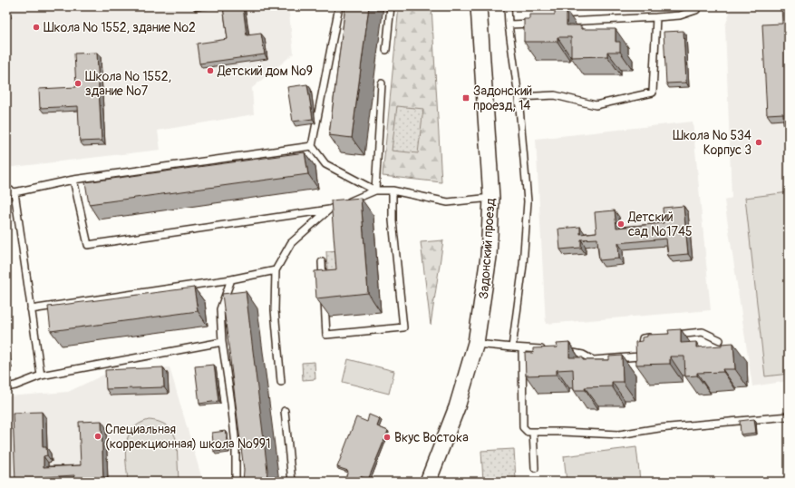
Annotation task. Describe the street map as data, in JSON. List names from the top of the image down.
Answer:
{
  "streets": {
    "street": ["Задонский проезд"]
  },
  "places": {
    "other": [
      "Школа № 1552, здание №2",
      "Детский дом №9",
      "Школа № 1552, здание №7",
      "Школа № 534 Корпус 3",
      "Детский сад №1745",
      "Специальная (коррекционная) школа №991",
      "Вкус Востока"
    ],
    "transit": ["Задонский проезд, 14"]
  }
}
